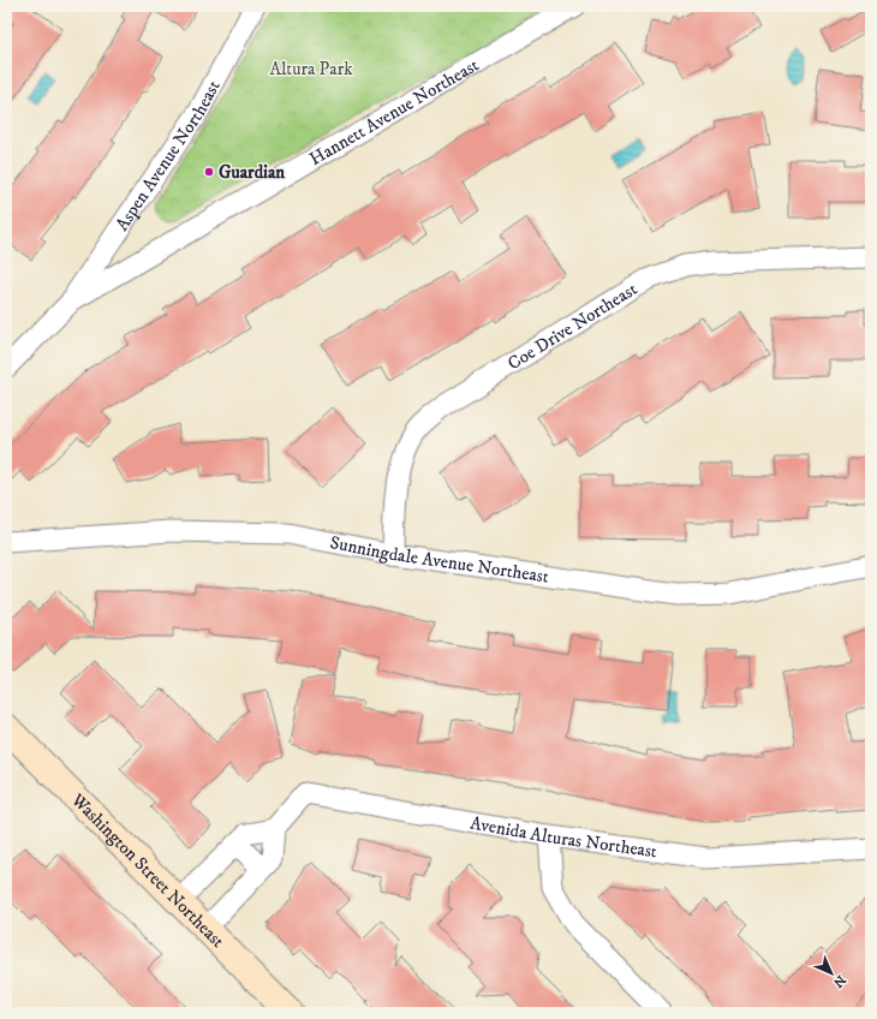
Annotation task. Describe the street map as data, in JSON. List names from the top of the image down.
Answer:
{
  "streets": {
    "street": [
      "Hannett Avenue Northeast",
      "Aspen Avenue Northeast",
      "Coe Drive Northeast",
      "Sunningdale Avenue Northeast",
      "Avenida Alturas Northeast",
      "Washington Street Northeast"
    ]
  },
  "crossings": [
    ["Hannett Avenue Northeast", "Aspen Avenue Northeast"],
    ["Coe Drive Northeast", "Sunningdale Avenue Northeast"]
  ],
  "parks": ["Altura Park"],
  "places": ["Guardian"],
  "north": "bottom right"
}
